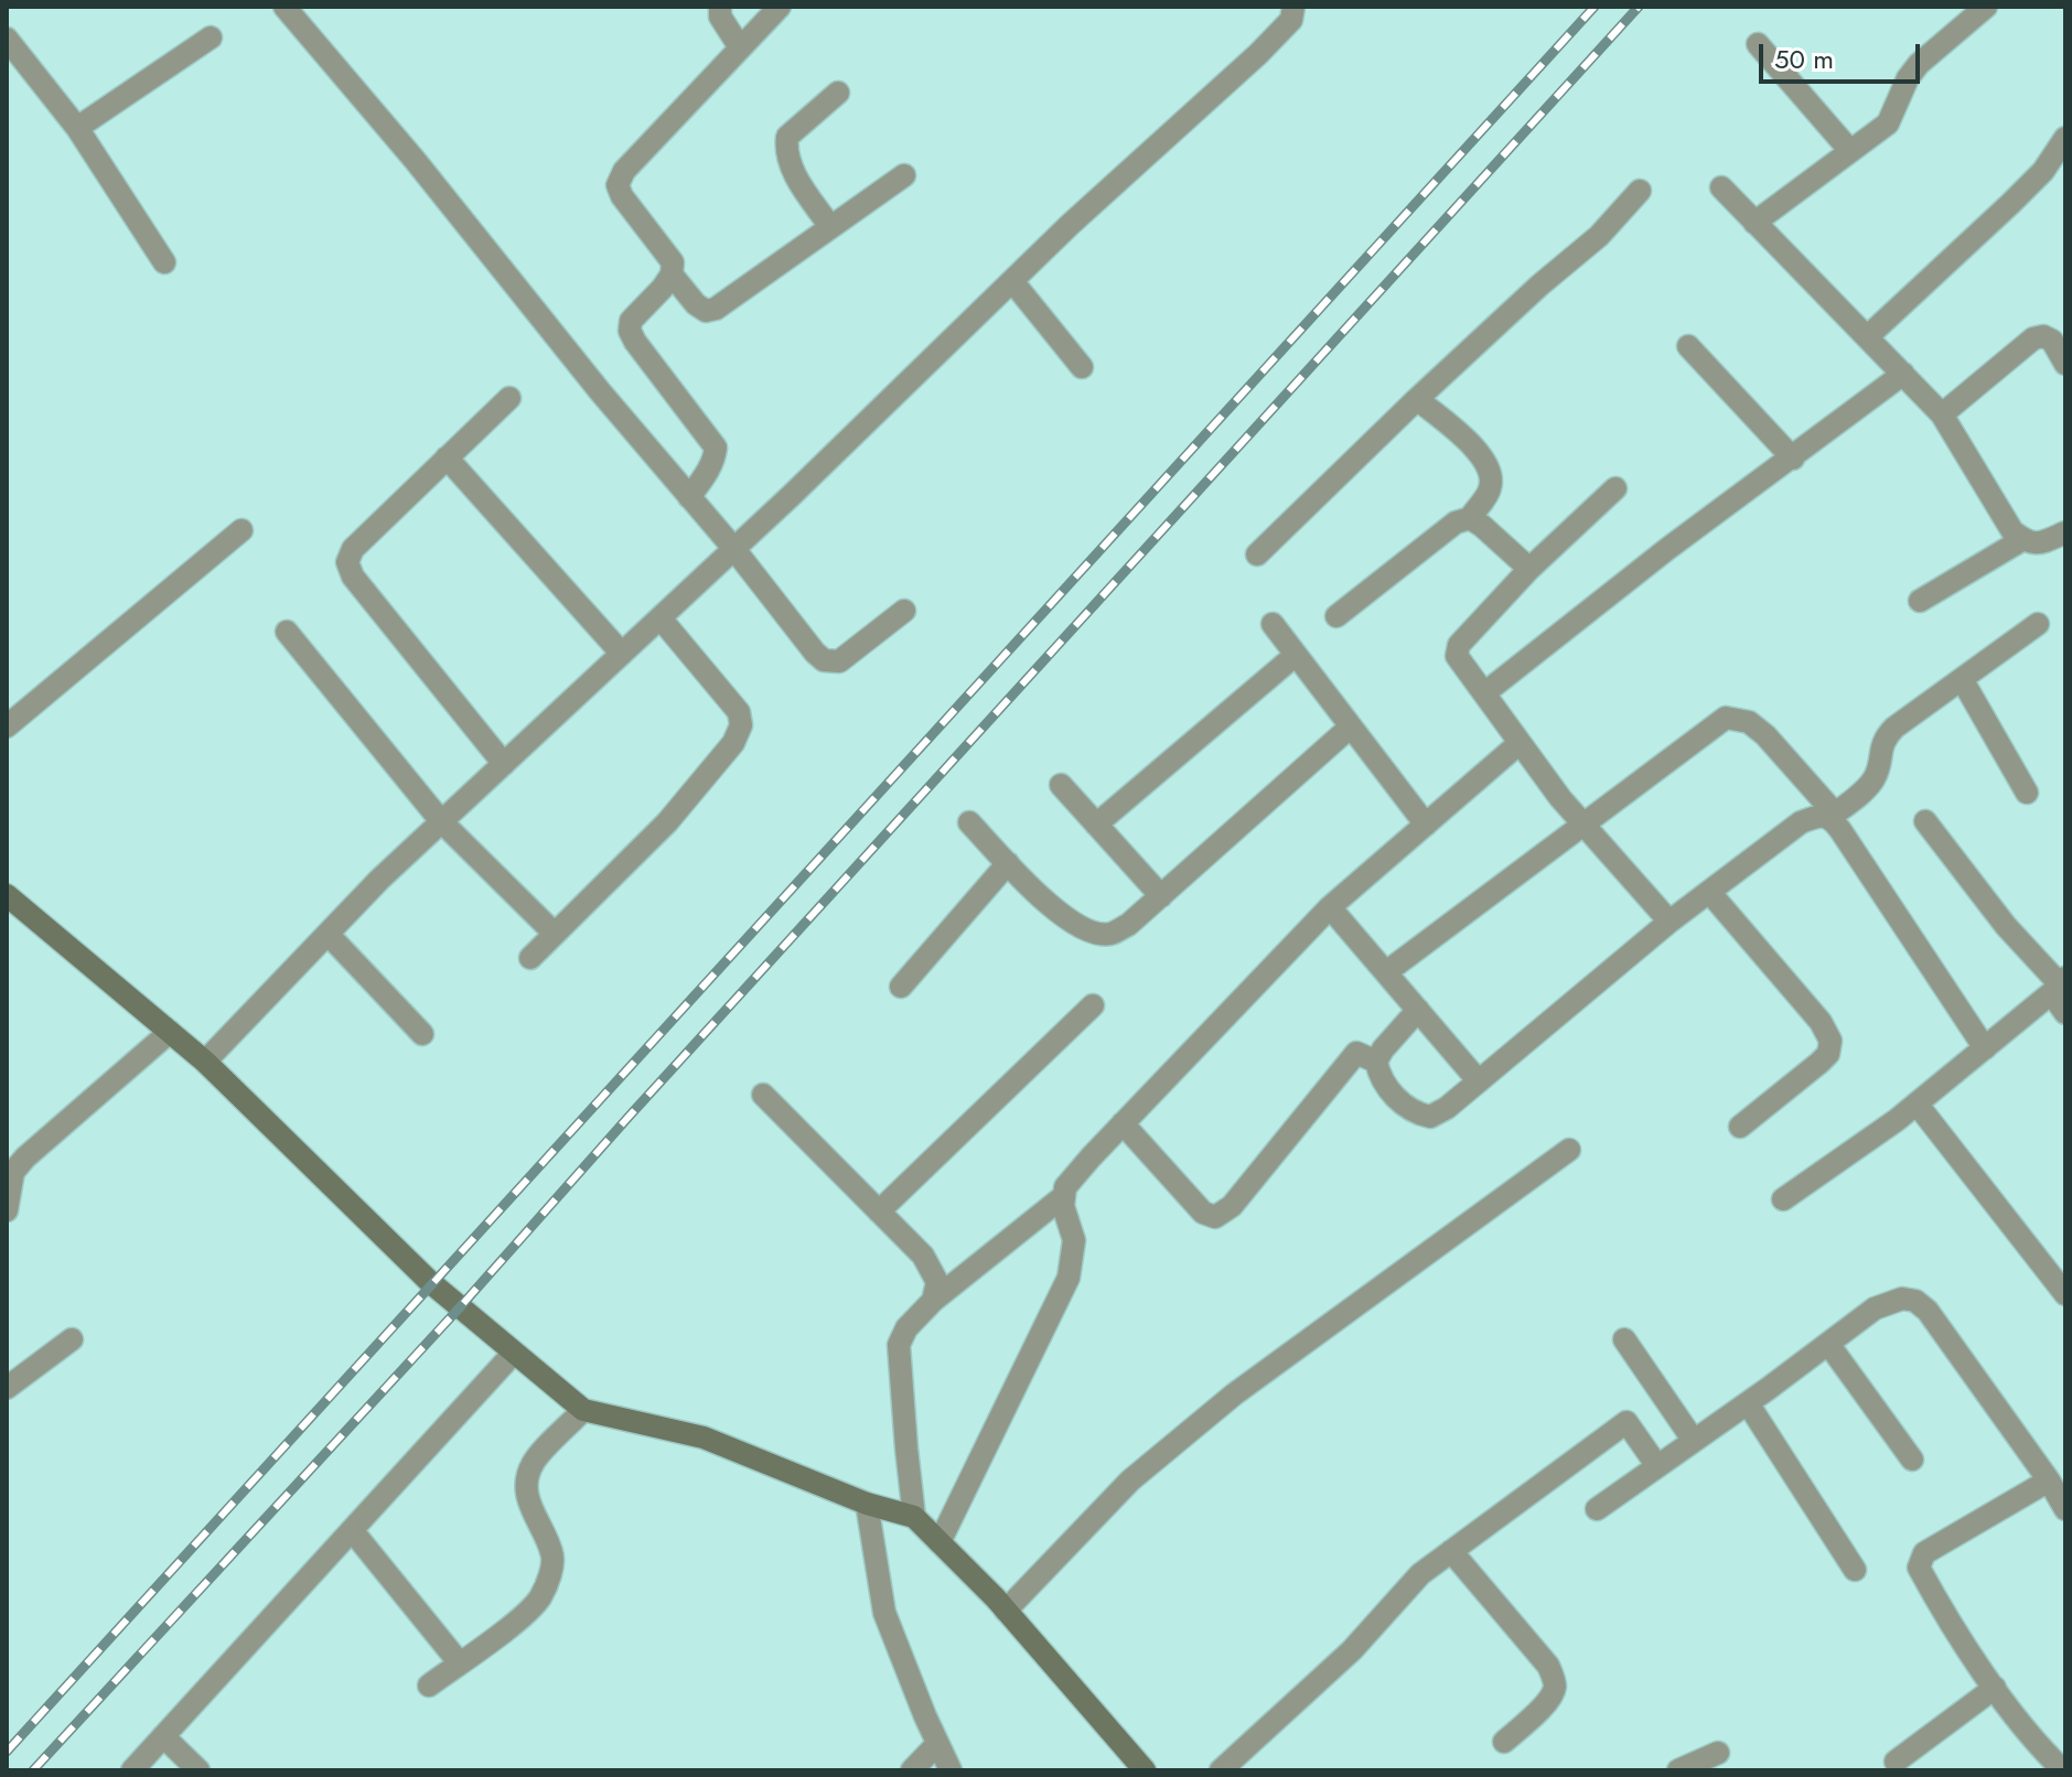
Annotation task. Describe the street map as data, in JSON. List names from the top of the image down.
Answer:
{
  "scale_bar": "50 m"
}
